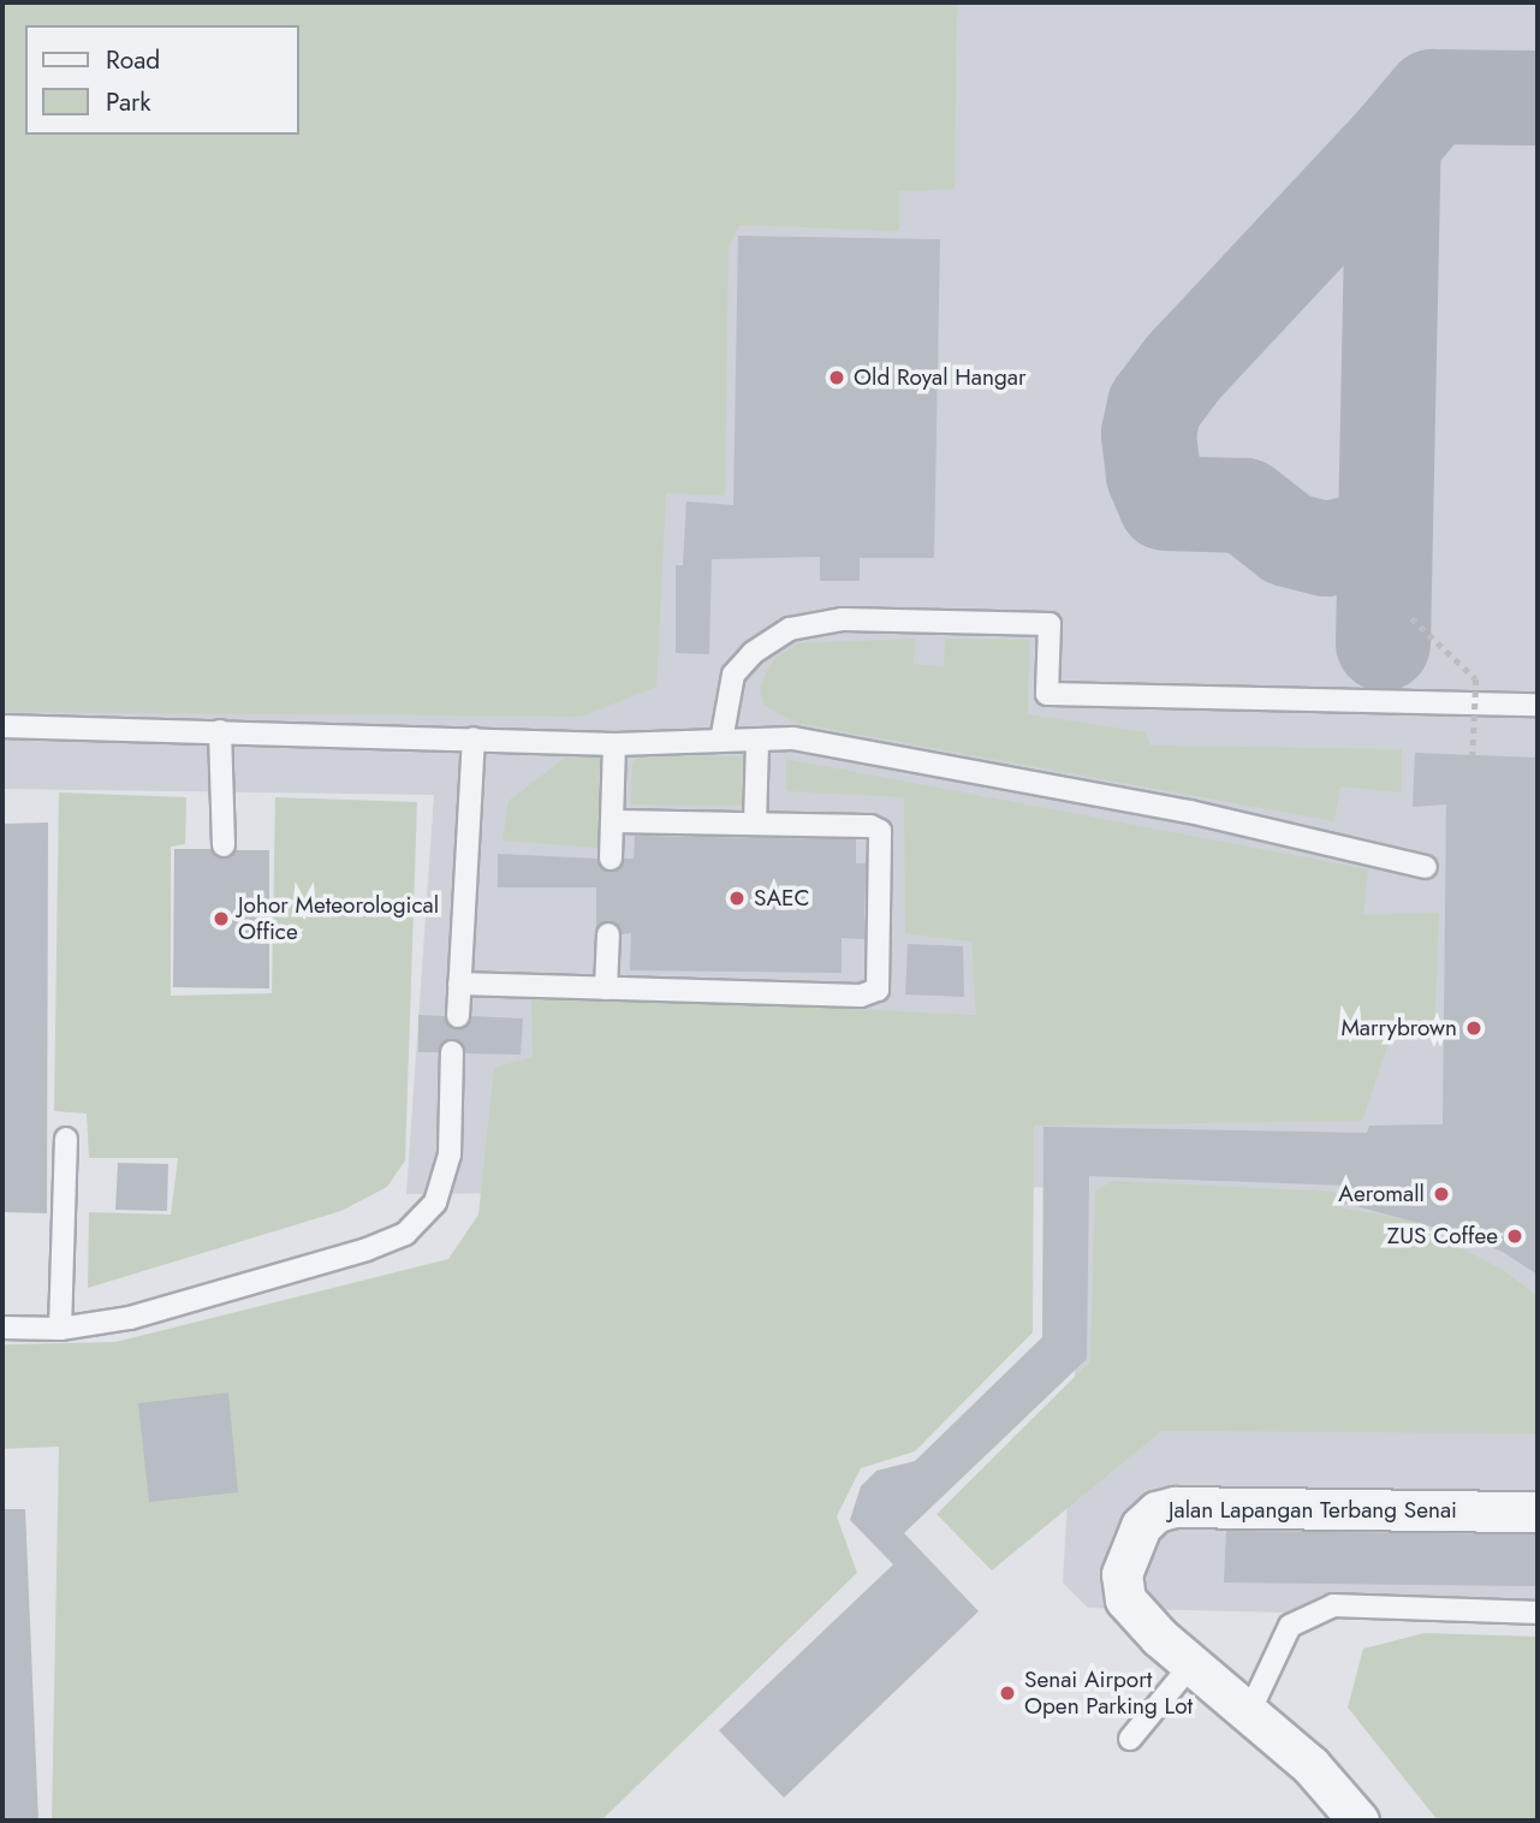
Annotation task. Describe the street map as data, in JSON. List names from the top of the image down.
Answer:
{
  "streets": {
    "street": ["Jalan Lapangan Terbang Senai"]
  },
  "places": [
    "Old Royal Hangar",
    "SAEC",
    "Johor Meteorological Office",
    "Marrybrown",
    "Aeromall",
    "ZUS Coffee",
    "Senai Airport Open Parking Lot"
  ],
  "legend": ["Road", "Park"]
}
